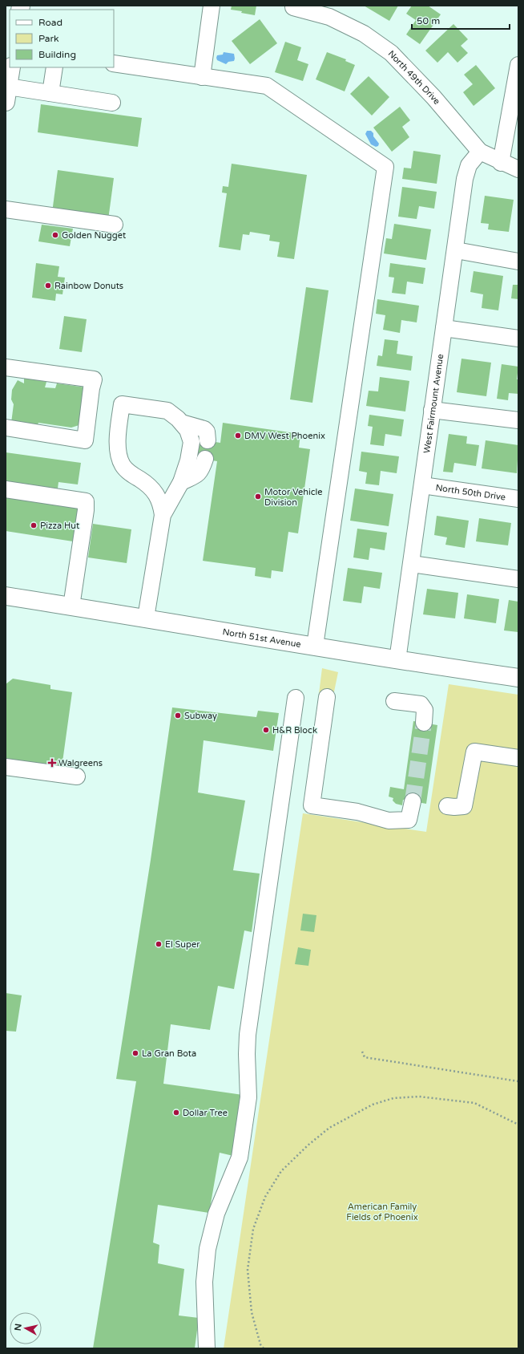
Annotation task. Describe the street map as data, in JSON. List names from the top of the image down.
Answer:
{
  "streets": {
    "main road": ["North 51st Avenue"],
    "street": ["North 49th Drive", "West Fairmount Avenue", "North 50th Drive"]
  },
  "crossings": [
    ["North 49th Drive", "West Fairmount Avenue"],
    ["West Fairmount Avenue", "North 50th Drive"],
    ["West Fairmount Avenue", "North 51st Avenue"]
  ],
  "parks": ["American Family Fields of Phoenix"],
  "places": {
    "other": [
      "Golden Nugget",
      "Rainbow Donuts",
      "DMV West Phoenix",
      "Motor Vehicle Division",
      "Pizza Hut",
      "Subway",
      "H&R Block",
      "El Super",
      "La Gran Bota",
      "Dollar Tree"
    ],
    "health": ["Walgreens"]
  },
  "legend": ["Road", "Park", "Building"],
  "scale_bar": "50 m",
  "north": "left"
}
